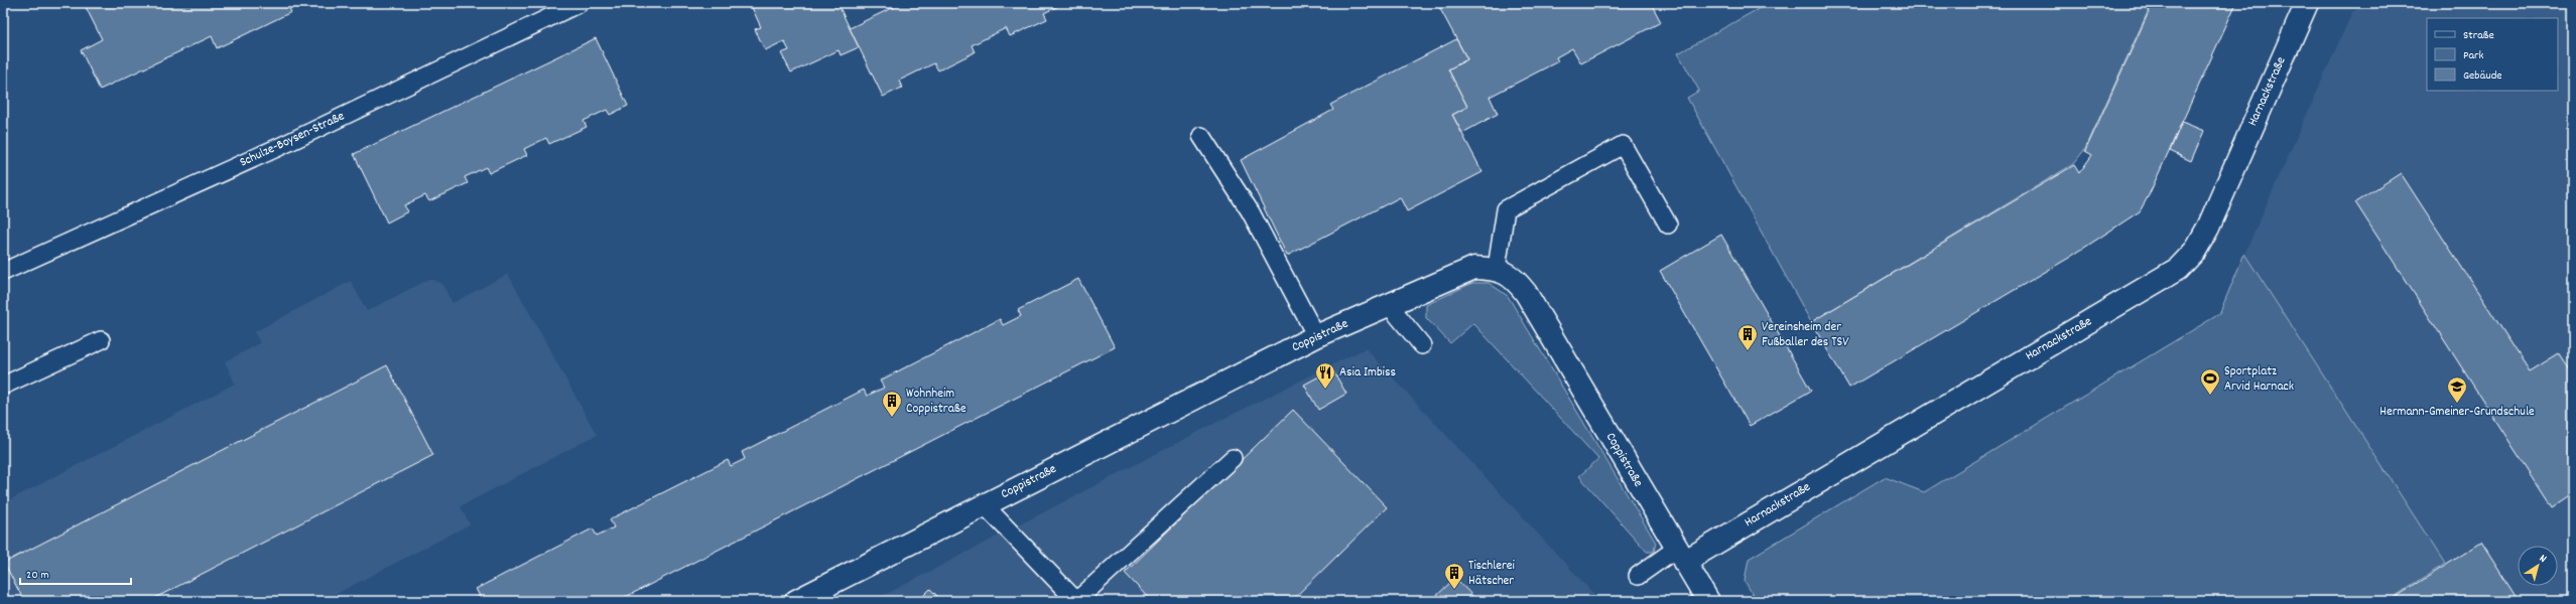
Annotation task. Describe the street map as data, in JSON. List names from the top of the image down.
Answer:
{
  "streets": {
    "street": ["Harnackstraße", "Coppistraße"],
    "lane": ["Schulze-Boysen-Straße"]
  },
  "crossings": [
    ["Harnackstraße", "Coppistraße"]
  ],
  "places": {
    "building": ["Vereinsheim der Fußballer des TSV", "Wohnheim Coppistraße", "Tischlerei Hätscher"],
    "restaurant": ["Asia Imbiss"],
    "sports": ["Sportplatz Arvid Harnack"],
    "school or university": ["Hermann-Gmeiner-Grundschule"]
  },
  "legend": ["Straße", "Park", "Gebäude"],
  "scale_bar": "20 m",
  "north": "top right"
}
